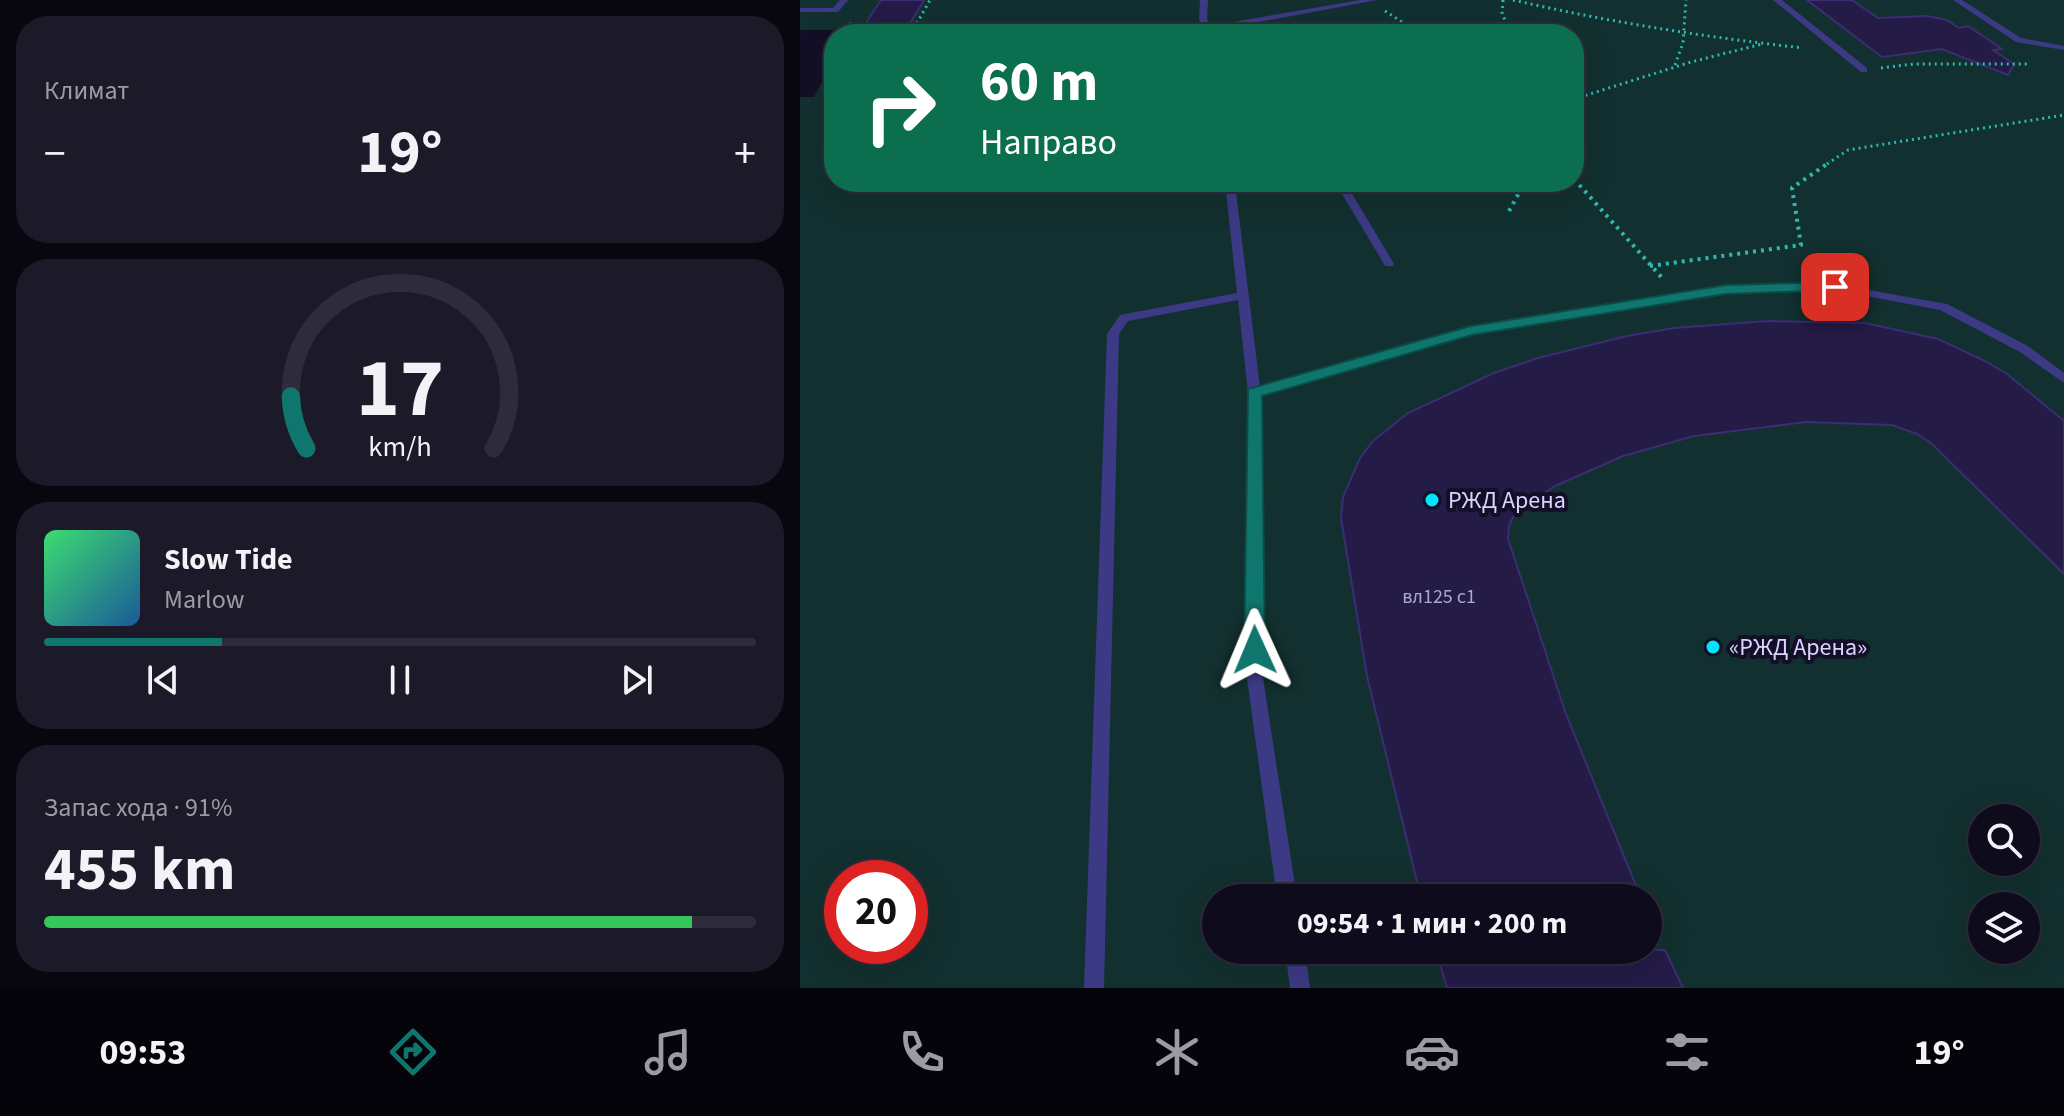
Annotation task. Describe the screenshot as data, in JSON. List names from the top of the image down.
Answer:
{
  "places": ["РЖД Арена", "«РЖД Арена»"],
  "house_numbers": ["вл125 с1"],
  "page": {
    "tile": [
      "Климат",
      ["Запас хода · 91%", "455 km"]
    ],
    "turn": ["60 m", "Направо"],
    "heat": ["−", "19°", "+"],
    "song": ["Slow Tide", "Marlow"],
    "limit": "20",
    "trip": "09:54 · 1 мин · 200 m",
    "tabs": ["09:53", "19°"],
    "gauge": ["17", "km/h"]
  }
}
